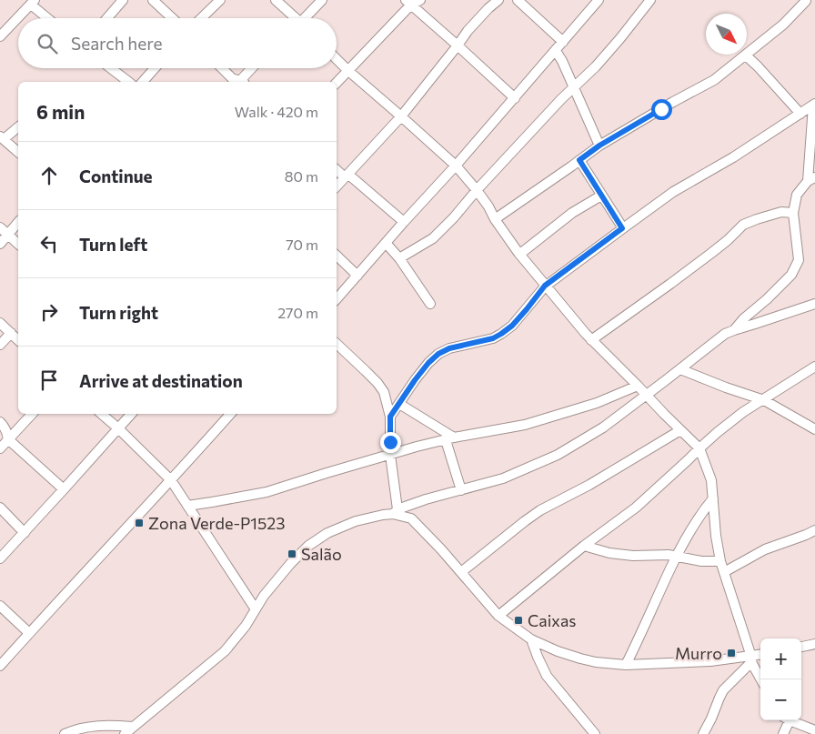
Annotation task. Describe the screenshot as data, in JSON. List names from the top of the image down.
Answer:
{
  "places": {
    "transit": [
      "Zona Verde-P1523",
      "Salão",
      "Caixas",
      "Murro"
    ]
  },
  "north": "bottom right",
  "page": {
    "search": "Search here",
    "heading": ["6 min", "Walk · 420 m"],
    "list": [
      ["Continue", "80 m"],
      ["Turn left", "70 m"],
      ["Turn right", "270 m"],
      "Arrive at destination"
    ],
    "map_buttons": ["+", "−"]
  }
}
